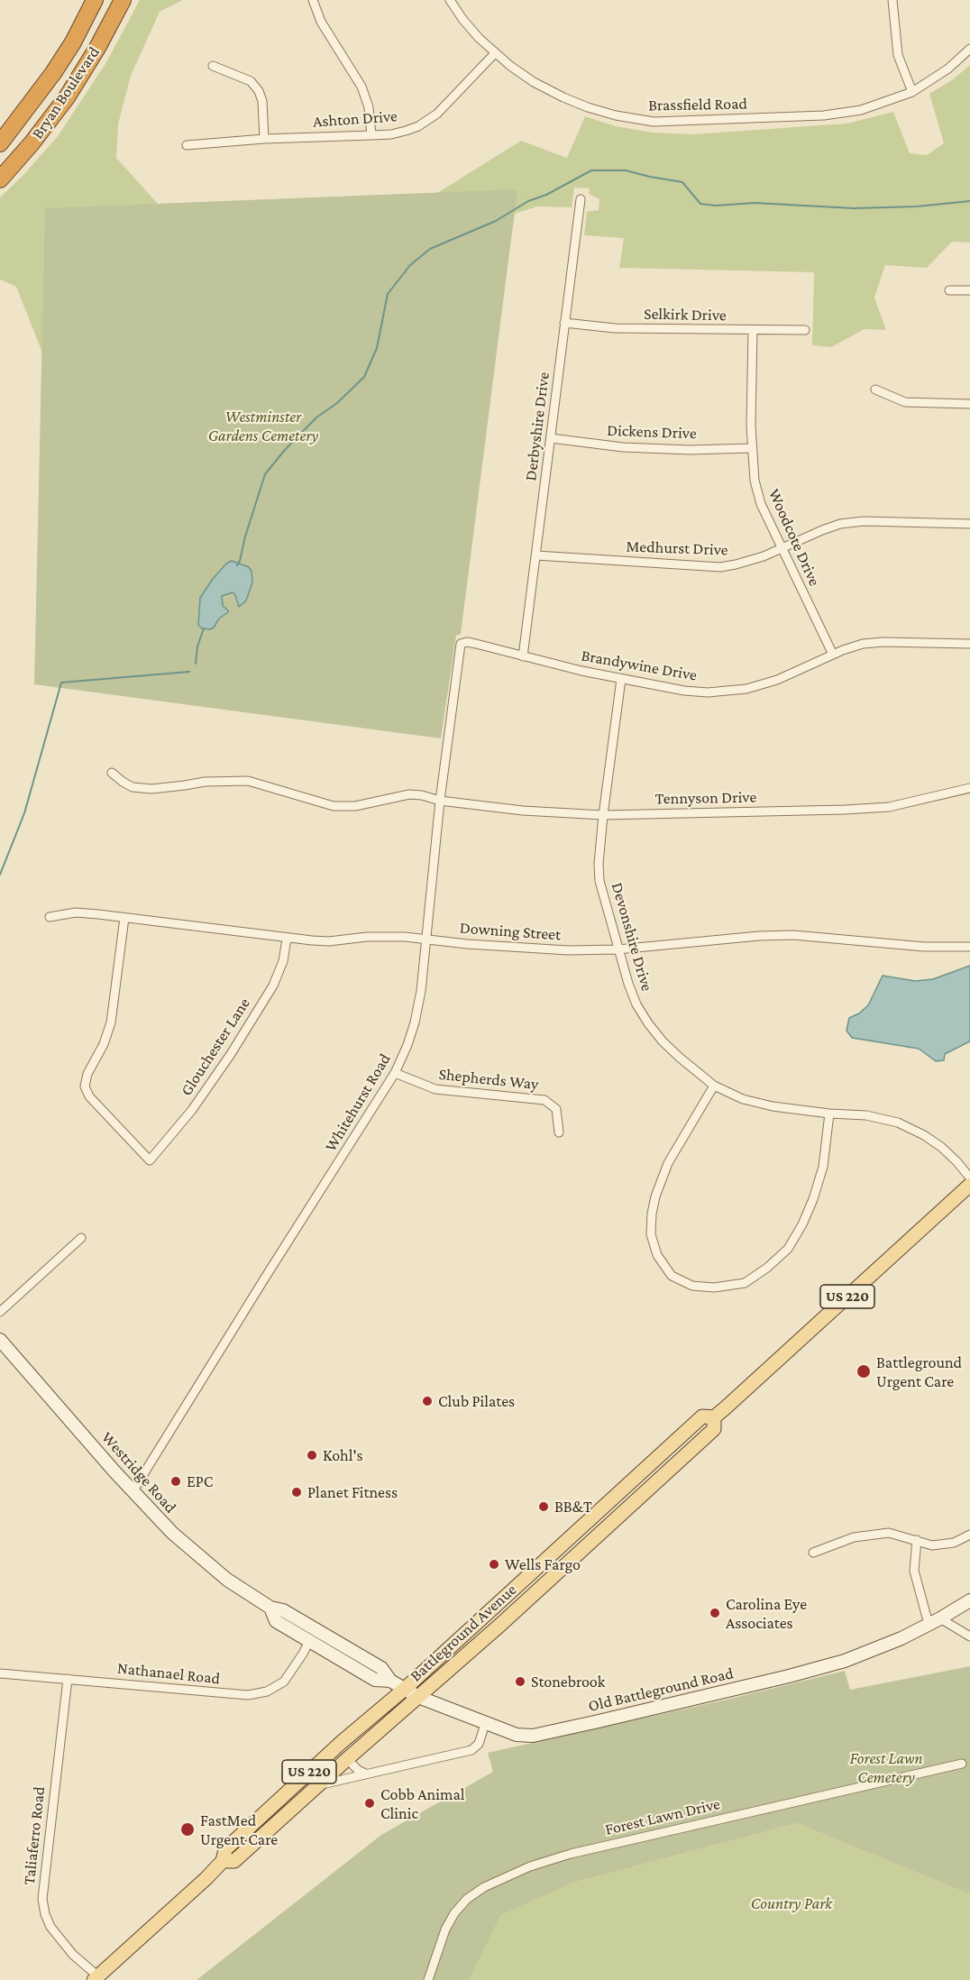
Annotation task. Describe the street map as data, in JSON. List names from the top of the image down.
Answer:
{
  "streets": {
    "highway": ["Bryan Boulevard"],
    "main road": [
      "US 220",
      "Westridge Road",
      "Battleground Avenue",
      "Old Battleground Road"
    ],
    "street": [
      "Brassfield Road",
      "Ashton Drive",
      "Selkirk Drive",
      "Derbyshire Drive",
      "Dickens Drive",
      "Woodcote Drive",
      "Medhurst Drive",
      "Brandywine Drive",
      "Tennyson Drive",
      "Downing Street",
      "Devonshire Drive",
      "Glouchester Lane",
      "Shepherds Way",
      "Whitehurst Road",
      "Nathanael Road",
      "Forest Lawn Drive",
      "Taliaferro Road"
    ]
  },
  "crossings": [
    ["Brassfield Road", "Ashton Drive"],
    ["Selkirk Drive", "Derbyshire Drive"],
    ["Selkirk Drive", "Woodcote Drive"],
    ["Derbyshire Drive", "Dickens Drive"],
    ["Derbyshire Drive", "Medhurst Drive"],
    ["Derbyshire Drive", "Brandywine Drive"],
    ["Dickens Drive", "Woodcote Drive"],
    ["Woodcote Drive", "Medhurst Drive"],
    ["Woodcote Drive", "Brandywine Drive"],
    ["Brandywine Drive", "Devonshire Drive"],
    ["Brandywine Drive", "Whitehurst Road"],
    ["Tennyson Drive", "Devonshire Drive"],
    ["Tennyson Drive", "Whitehurst Road"],
    ["Downing Street", "Devonshire Drive"],
    ["Downing Street", "Glouchester Lane"],
    ["Downing Street", "Whitehurst Road"],
    ["Shepherds Way", "Whitehurst Road"],
    ["Whitehurst Road", "Westridge Road"],
    ["Westridge Road", "Battleground Avenue"],
    ["Westridge Road", "Nathanael Road"],
    ["Westridge Road", "Old Battleground Road"],
    ["Battleground Avenue", "Taliaferro Road"],
    ["Nathanael Road", "Taliaferro Road"]
  ],
  "parks": ["Westminster Gardens Cemetery", "Forest Lawn Cemetery", "Country Park"],
  "places": [
    "Battleground Urgent Care",
    "Club Pilates",
    "Kohl's",
    "EPC",
    "Planet Fitness",
    "BB&T",
    "Wells Fargo",
    "Carolina Eye Associates",
    "Stonebrook",
    "Cobb Animal Clinic",
    "FastMed Urgent Care"
  ]
}
